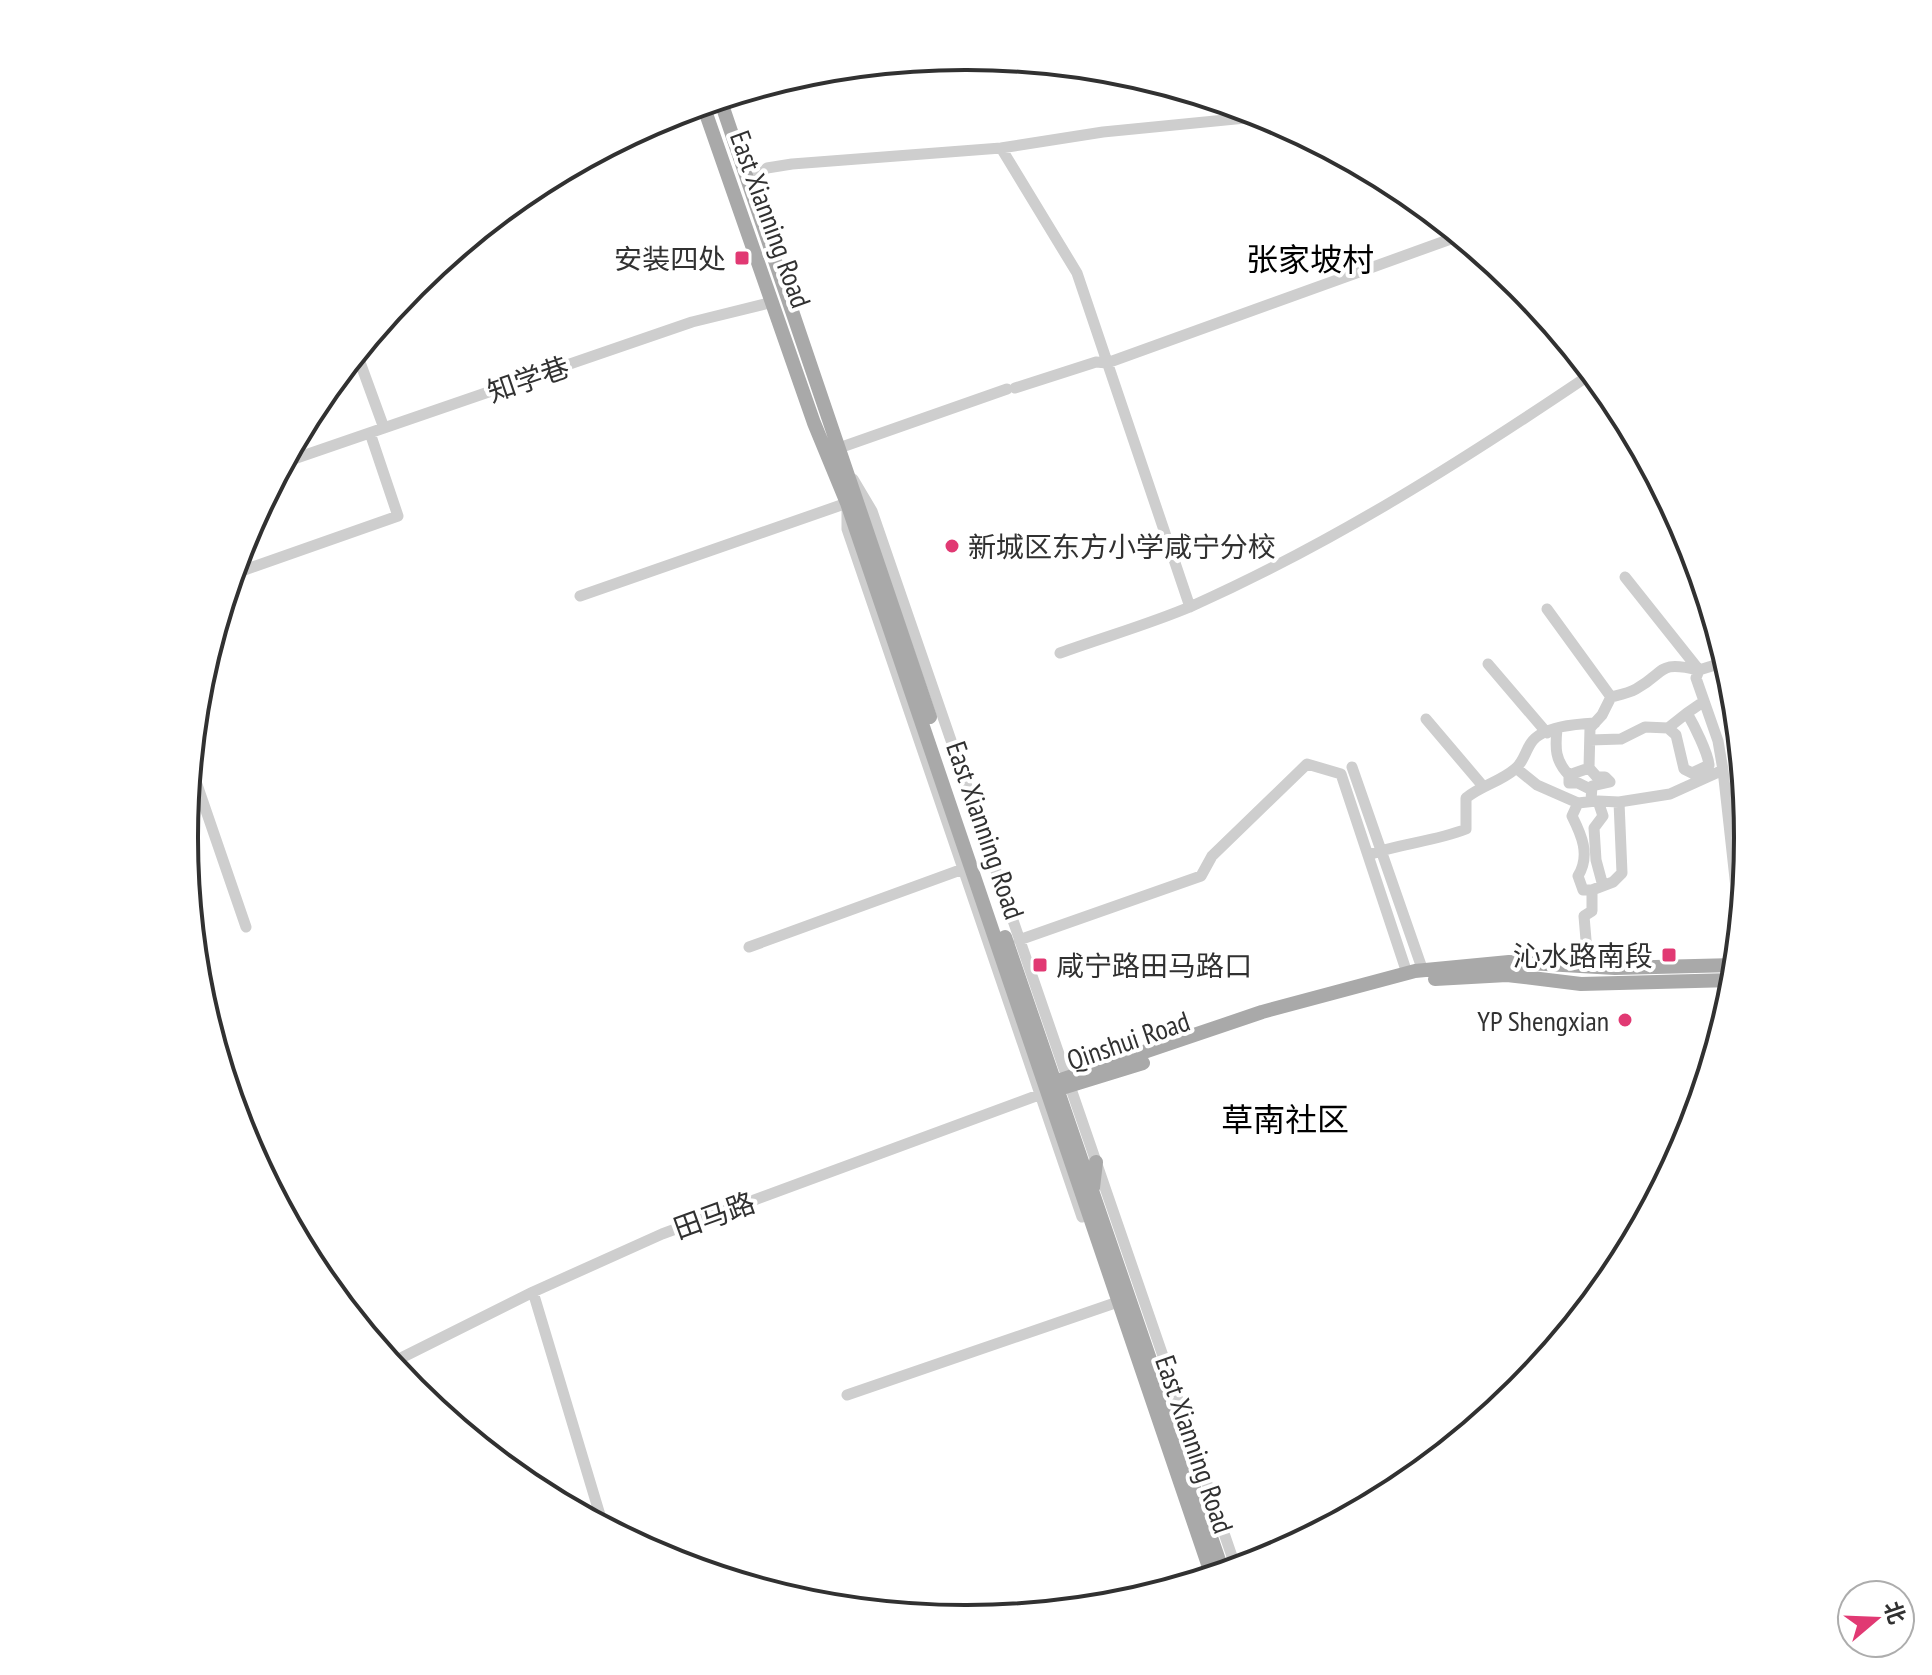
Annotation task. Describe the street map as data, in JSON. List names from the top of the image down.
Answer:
{
  "streets": {
    "main road": ["East Xianning Road", "Qinshui Road"],
    "street": ["知学巷", "田马路"]
  },
  "crossings": [
    ["East Xianning Road", "知学巷"],
    ["East Xianning Road", "Qinshui Road"],
    ["East Xianning Road", "田马路"],
    ["Qinshui Road", "田马路"]
  ],
  "districts": ["张家坡村", "草南社区"],
  "places": {
    "transit": ["安装四处", "沁水路南段", "咸宁路田马路口"],
    "other": ["新城区东方小学咸宁分校", "YP Shengxian"]
  },
  "north": "right"
}
